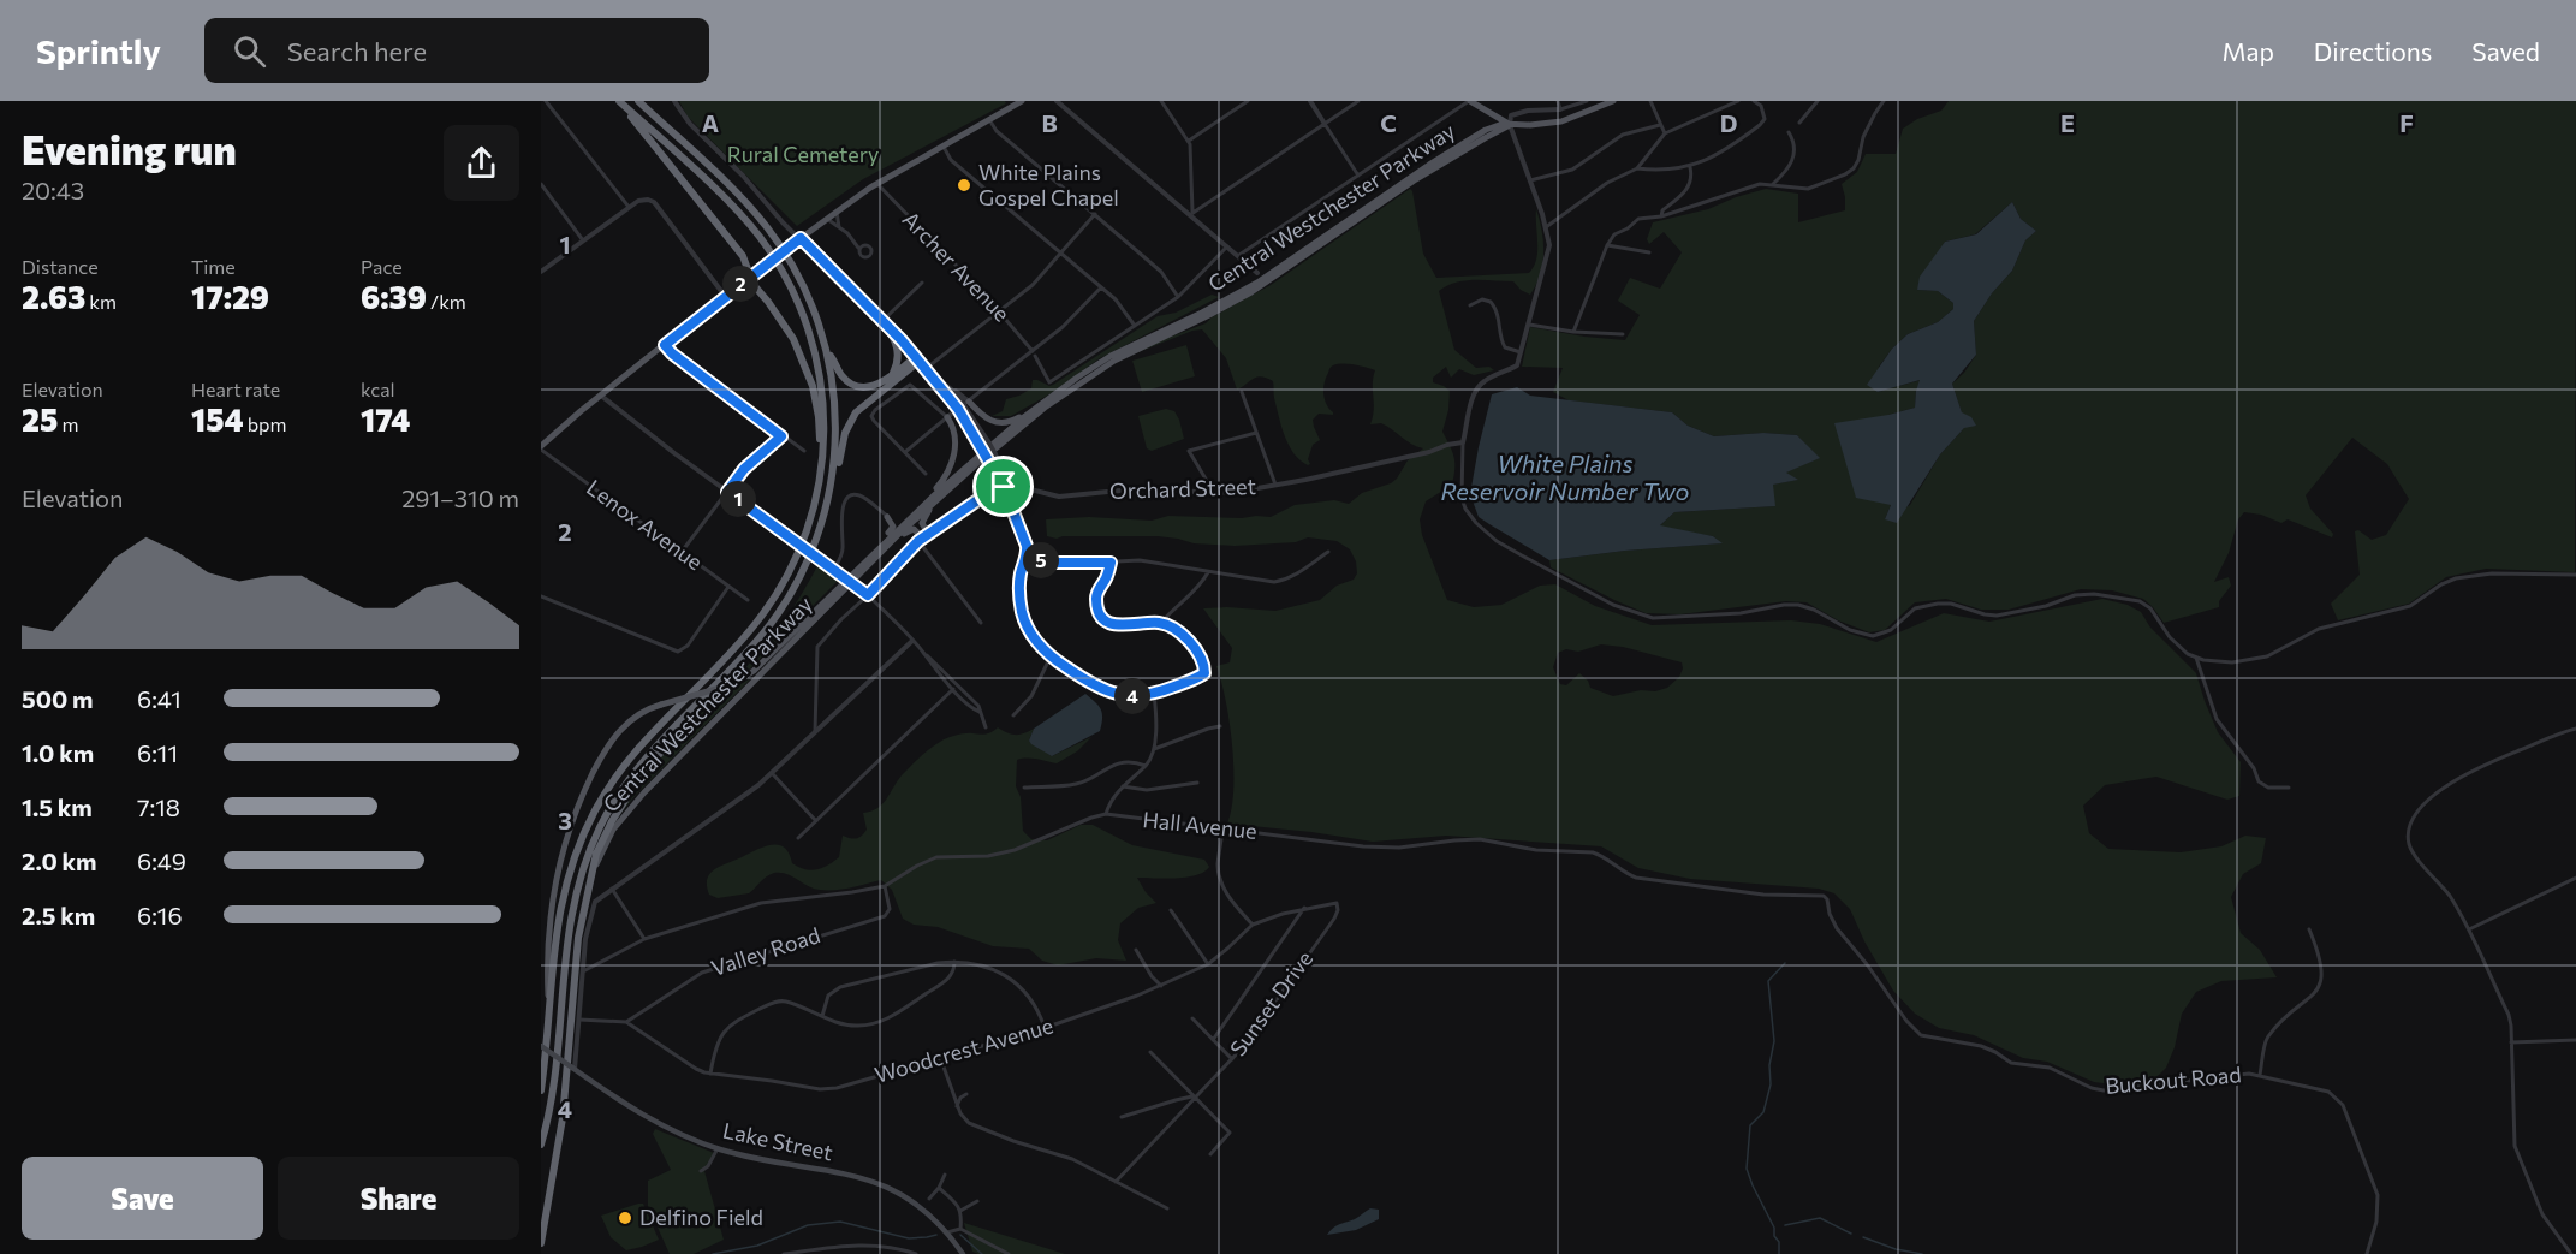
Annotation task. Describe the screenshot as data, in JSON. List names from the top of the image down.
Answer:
{
  "streets": {
    "main road": ["Central Westchester Parkway", "Lake Street"],
    "street": [
      "Archer Avenue",
      "Orchard Street",
      "Lenox Avenue",
      "Hall Avenue",
      "Valley Road",
      "Sunset Drive",
      "Woodcrest Avenue",
      "Buckout Road"
    ]
  },
  "crossings": [
    ["Hall Avenue", "Valley Road"],
    ["Hall Avenue", "Buckout Road"],
    ["Valley Road", "Woodcrest Avenue"],
    ["Sunset Drive", "Woodcrest Avenue"]
  ],
  "water": ["White Plains Reservoir Number Two"],
  "parks": ["Rural Cemetery"],
  "places": ["White Plains Gospel Chapel", "Delfino Field"],
  "page": {
    "header": "Sprintly",
    "search": "Search here",
    "nav": ["Map", "Directions", "Saved"],
    "heading": ["Evening run", "20:43"],
    "stats": [
      ["Distance", "2.63 km"],
      ["Time", "17:29"],
      ["Pace", "6:39 /km"],
      ["Elevation", "25 m"],
      ["Heart rate", "154 bpm"],
      ["kcal", "174"]
    ],
    "pins": [
      "2",
      "1",
      "5",
      "4"
    ],
    "chart": ["Elevation", "291–310 m"],
    "list": [
      {
        "name": "500 m",
        "note": "6:41"
      },
      {
        "name": "1.0 km",
        "note": "6:11"
      },
      {
        "name": "1.5 km",
        "note": "7:18"
      },
      {
        "name": "2.0 km",
        "note": "6:49"
      },
      {
        "name": "2.5 km",
        "note": "6:16"
      }
    ],
    "buttons": ["Save", "Share"]
  },
  "grid": {
    "columns": [
      "A",
      "B",
      "C",
      "D",
      "E",
      "F"
    ],
    "rows": [
      "1",
      "2",
      "3",
      "4"
    ]
  }
}
